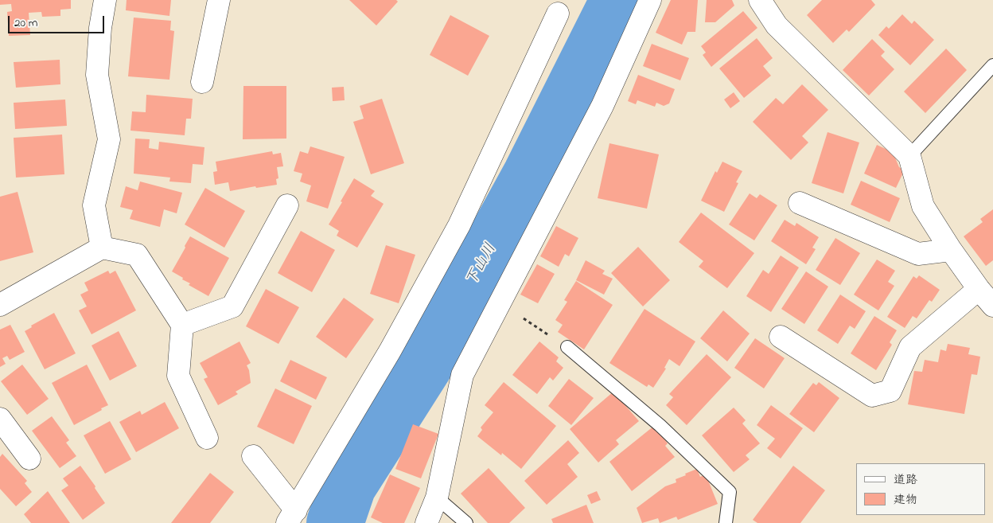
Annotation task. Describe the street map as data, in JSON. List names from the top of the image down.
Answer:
{
  "water": ["下山川"],
  "legend": ["道路", "建物"],
  "scale_bar": "20 m"
}
